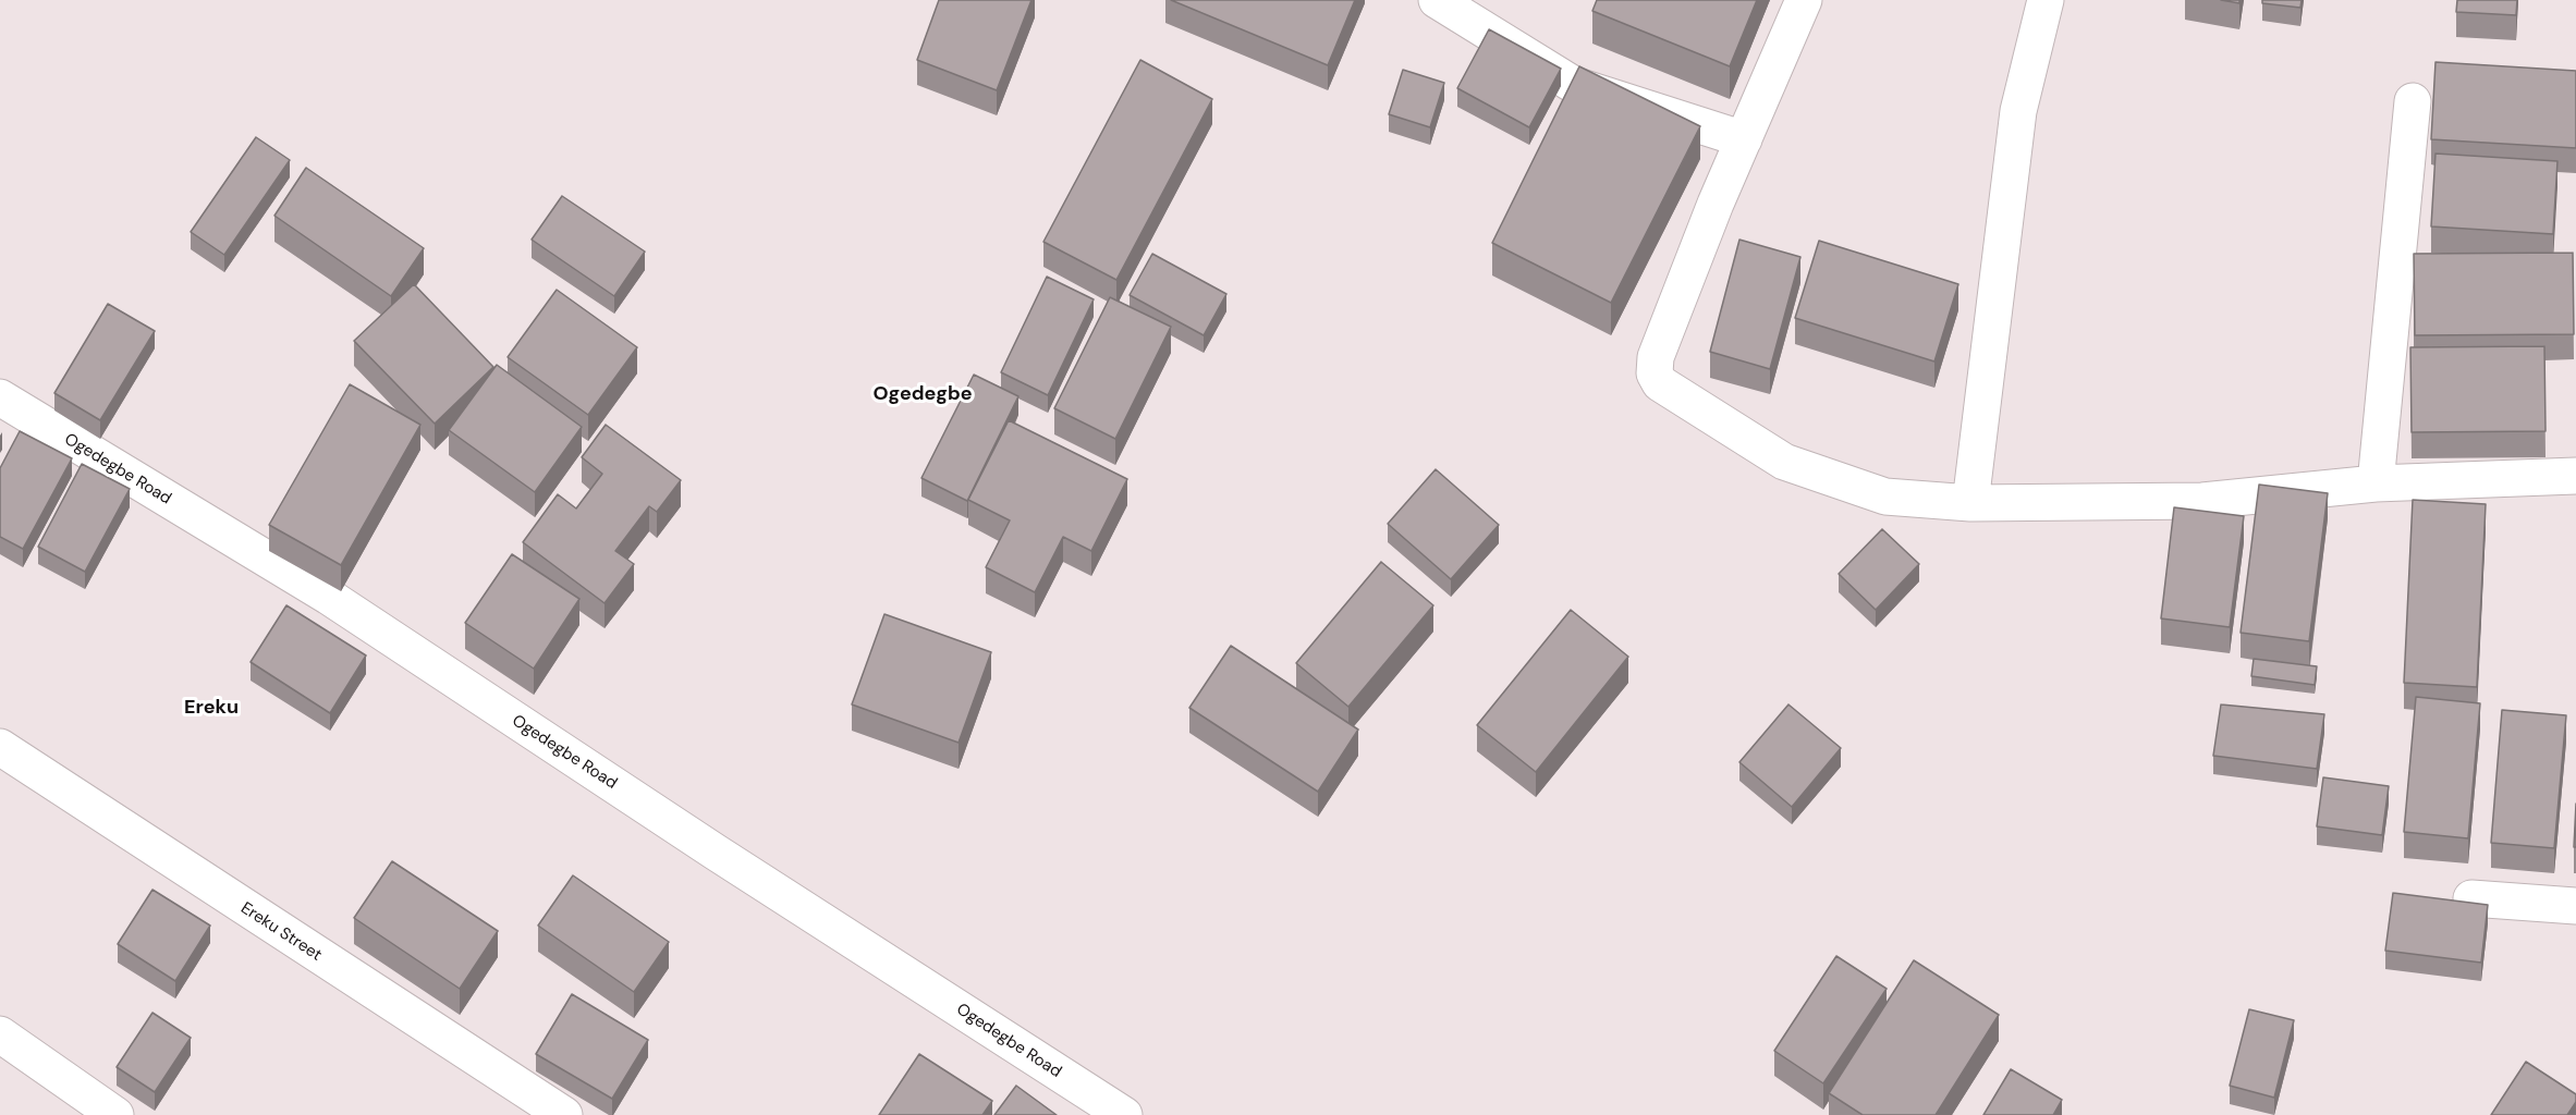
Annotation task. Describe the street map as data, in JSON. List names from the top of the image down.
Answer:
{
  "streets": {
    "street": ["Ogedegbe Road", "Ereku Street"]
  },
  "districts": ["Ogedegbe", "Ereku"]
}
